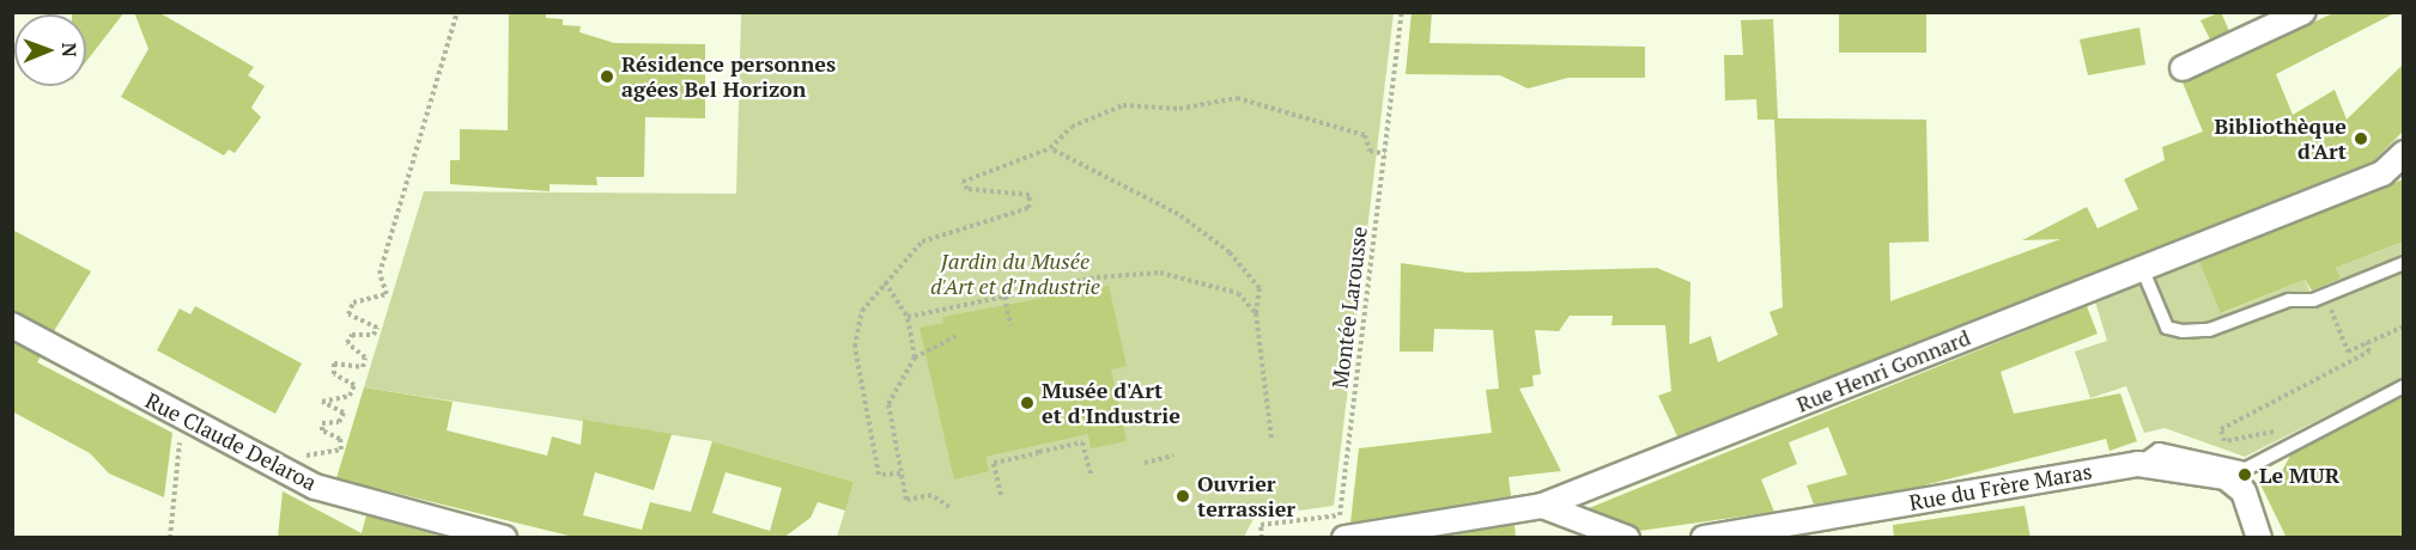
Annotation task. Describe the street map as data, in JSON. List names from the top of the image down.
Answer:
{
  "streets": {
    "street": ["Rue Henri Gonnard", "Rue Claude Delaroa", "Rue du Frère Maras"],
    "path": ["Montée Larousse"]
  },
  "parks": ["Jardin du Musée d'Art et d'Industrie"],
  "places": [
    "Résidence personnes agées Bel Horizon",
    "Bibliothèque d'Art",
    "Musée d'Art et d'Industrie",
    "Le MUR",
    "Ouvrier terrassier"
  ],
  "north": "right"
}
